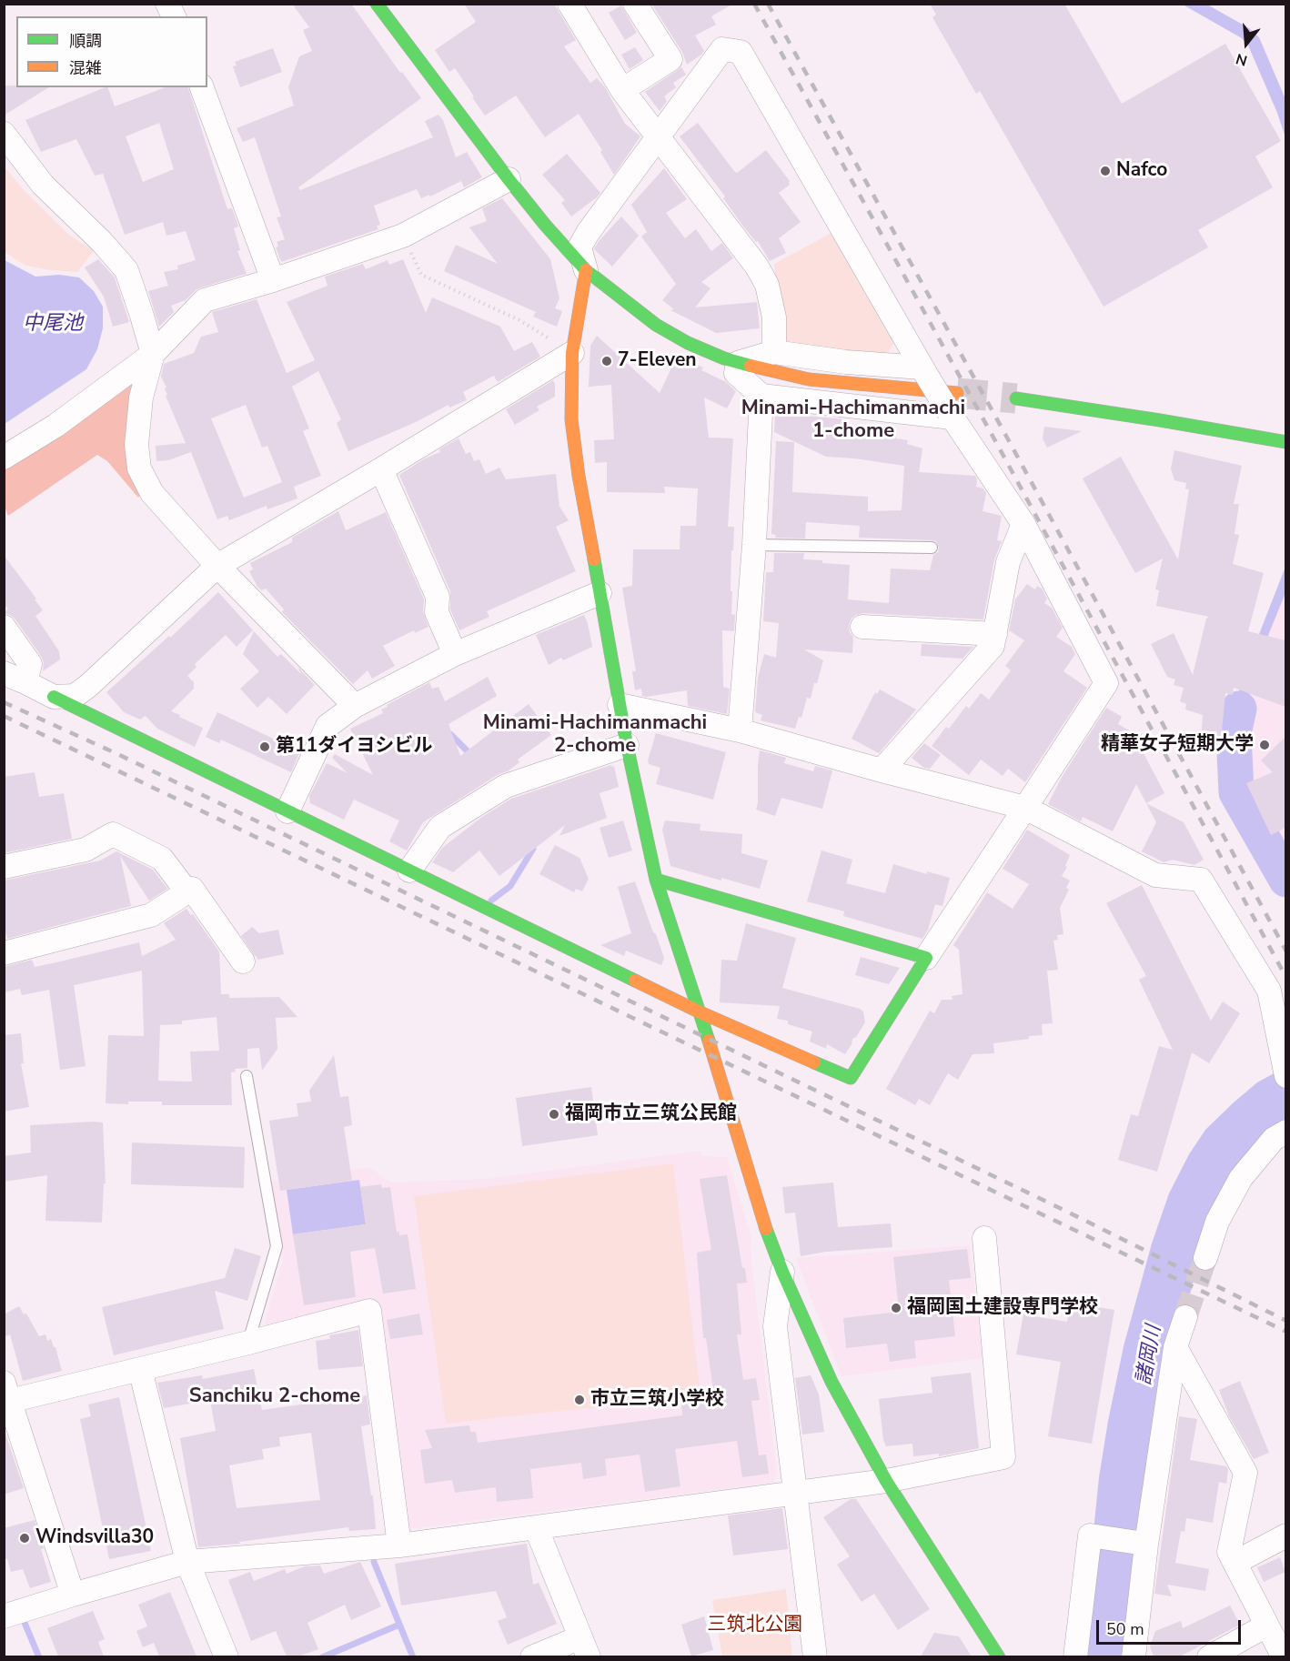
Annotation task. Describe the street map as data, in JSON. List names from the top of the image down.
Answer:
{
  "districts": ["Minami-Hachimanmachi 1-chome", "Minami-Hachimanmachi 2-chome", "Sanchiku 2-chome"],
  "water": ["中尾池", "諸岡川"],
  "parks": ["三筑北公園"],
  "places": [
    "Nafco",
    "7-Eleven",
    "精華女子短期大学",
    "第11ダイヨシビル",
    "福岡市立三筑公民館",
    "福岡国土建設専門学校",
    "市立三筑小学校",
    "Windsvilla30"
  ],
  "legend": ["順調", "混雑"],
  "scale_bar": "50 m",
  "north": "bottom"
}
